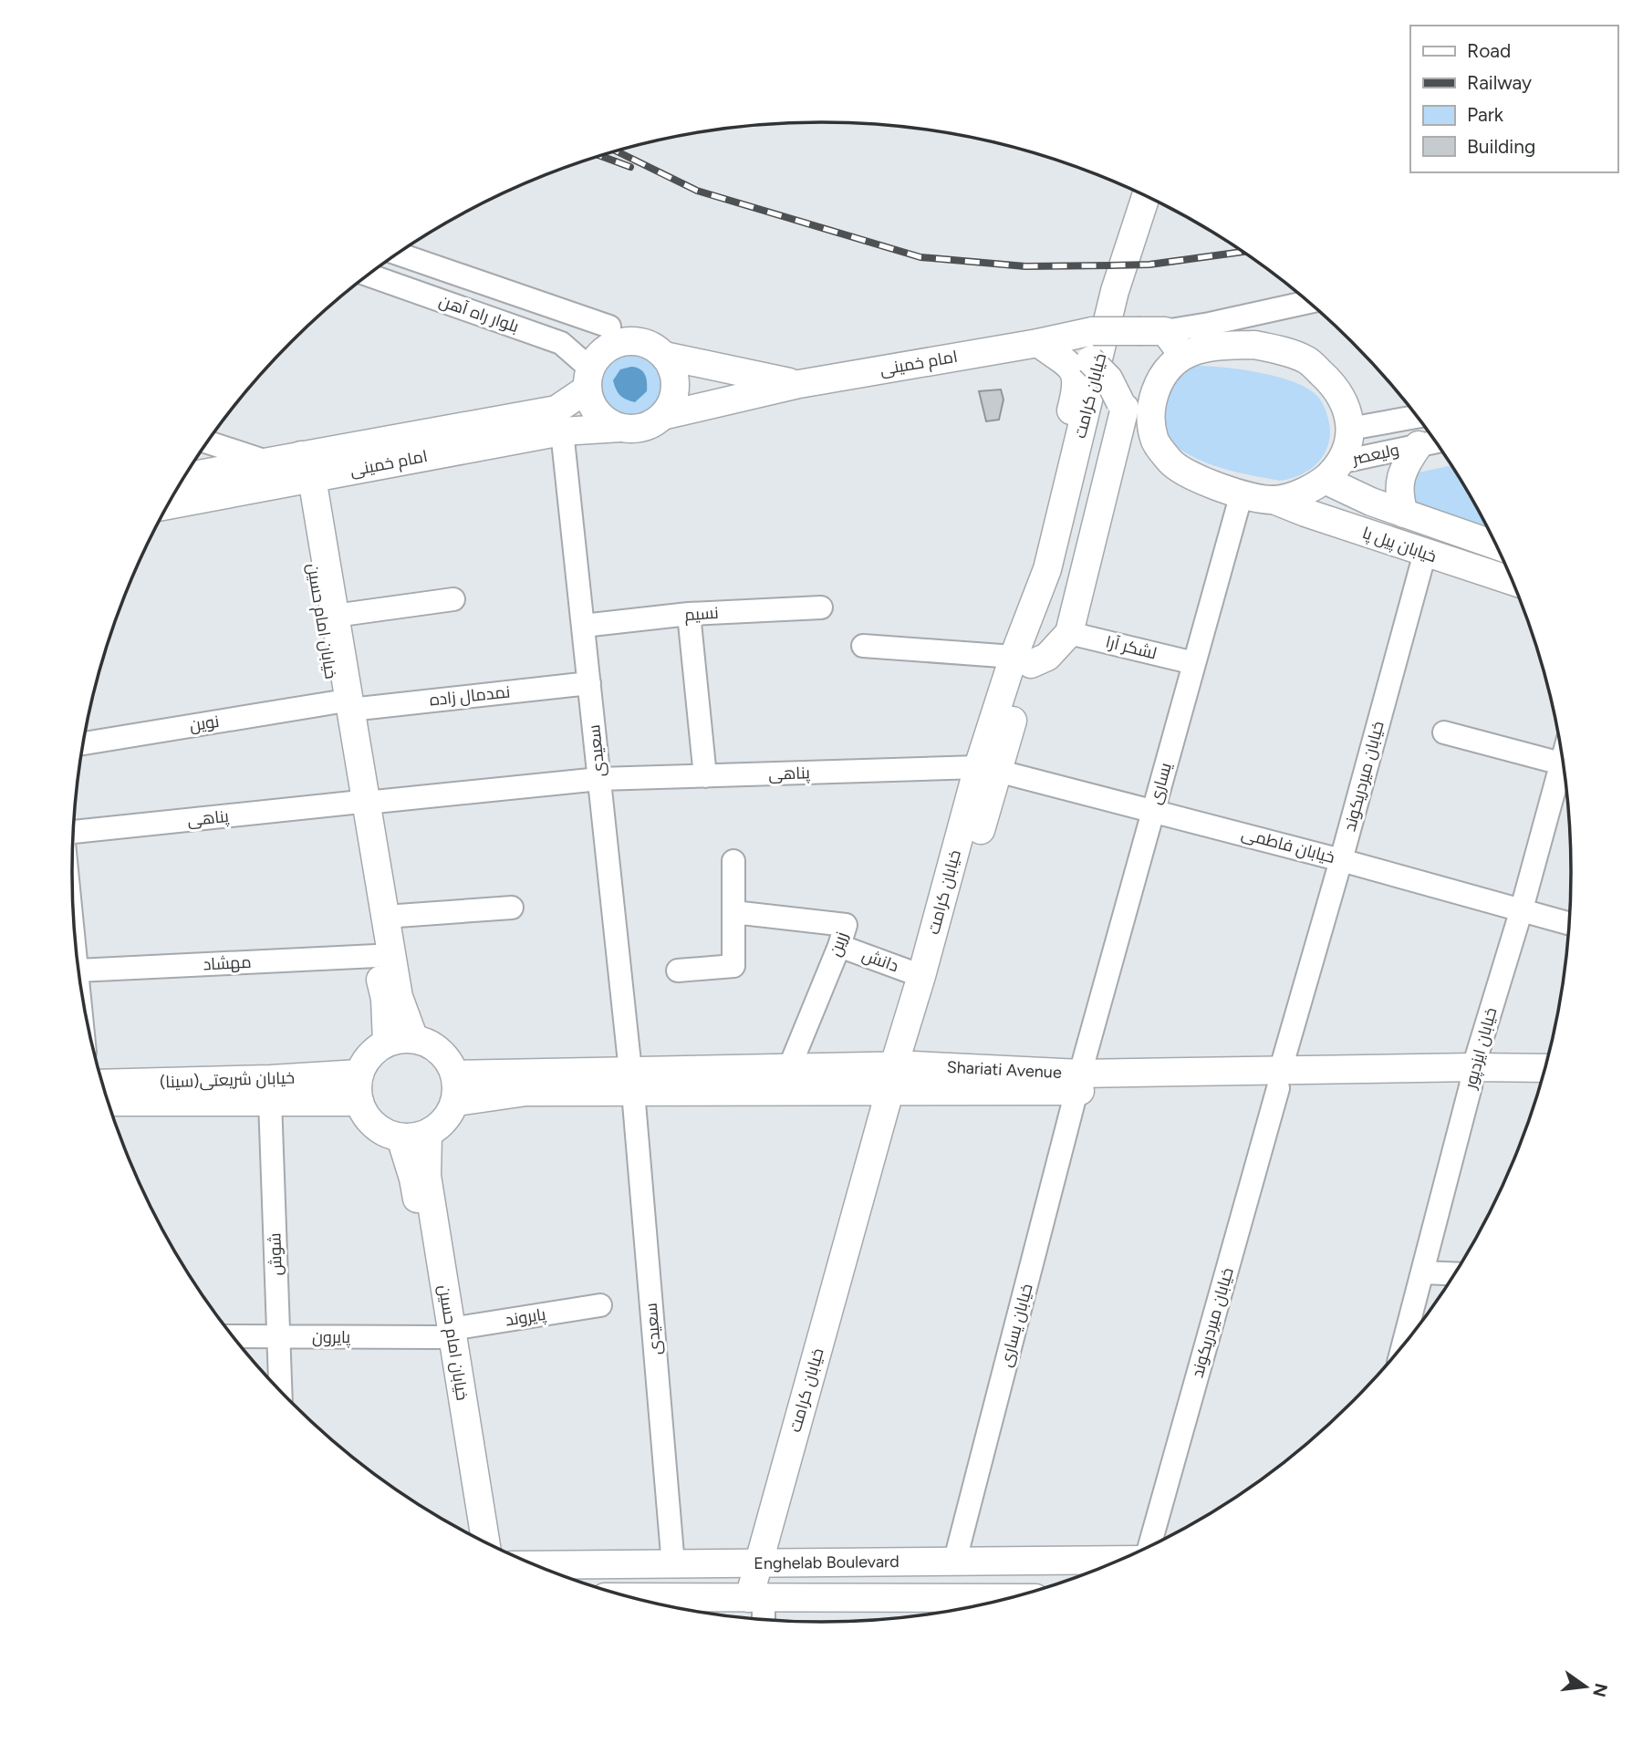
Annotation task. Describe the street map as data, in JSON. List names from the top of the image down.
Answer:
{
  "streets": {
    "main road": [
      "امام خمینی",
      "خیابان کرامت",
      "خیابان پیل پا",
      "خیابان امام حسین",
      "Shariati Avenue",
      "خیابان شریعتی(سینا)",
      "Enghelab Boulevard"
    ],
    "street": [
      "بلوار راه آهن",
      "ولیعصر",
      "نسیم",
      "لشکر آرا",
      "نمدمال زاده",
      "نوین",
      "سعیدی",
      "پناهی",
      "خیابان میردریکوند",
      "یساری",
      "خیابان فاطمی",
      "زرین",
      "دانش",
      "مهشاد",
      "خیابان ایزدپور",
      "شوش",
      "پایروند",
      "خیابان یساری",
      "پایرون"
    ]
  },
  "crossings": [
    ["بلوار راه آهن", "امام خمینی"],
    ["امام خمینی", "خیابان امام حسین"],
    ["امام خمینی", "سعیدی"],
    ["خیابان کرامت", "پناهی"],
    ["خیابان کرامت", "خیابان فاطمی"],
    ["خیابان کرامت", "دانش"],
    ["خیابان کرامت", "Shariati Avenue"],
    ["خیابان کرامت", "Enghelab Boulevard"],
    ["ولیعصر", "خیابان پیل پا"],
    ["ولیعصر", "یساری"],
    ["خیابان پیل پا", "خیابان میردریکوند"],
    ["خیابان پیل پا", "یساری"],
    ["نسیم", "سعیدی"],
    ["خیابان امام حسین", "نمدمال زاده"],
    ["خیابان امام حسین", "نوین"],
    ["خیابان امام حسین", "پناهی"],
    ["خیابان امام حسین", "مهشاد"],
    ["خیابان امام حسین", "Shariati Avenue"],
    ["خیابان امام حسین", "خیابان شریعتی(سینا)"],
    ["خیابان امام حسین", "پایروند"],
    ["خیابان امام حسین", "پایرون"],
    ["لشکر آرا", "یساری"],
    ["نمدمال زاده", "نوین"],
    ["نمدمال زاده", "سعیدی"],
    ["سعیدی", "پناهی"],
    ["سعیدی", "Shariati Avenue"],
    ["سعیدی", "Enghelab Boulevard"],
    ["پناهی", "خیابان فاطمی"],
    ["خیابان میردریکوند", "خیابان فاطمی"],
    ["خیابان میردریکوند", "Shariati Avenue"],
    ["یساری", "خیابان فاطمی"],
    ["یساری", "Shariati Avenue"],
    ["یساری", "خیابان یساری"],
    ["خیابان فاطمی", "خیابان ایزدپور"],
    ["زرین", "دانش"],
    ["زرین", "Shariati Avenue"],
    ["خیابان ایزدپور", "Shariati Avenue"],
    ["Shariati Avenue", "خیابان شریعتی(سینا)"],
    ["Shariati Avenue", "خیابان یساری"],
    ["خیابان شریعتی(سینا)", "شوش"],
    ["شوش", "پایرون"],
    ["پایروند", "پایرون"],
    ["خیابان یساری", "Enghelab Boulevard"]
  ],
  "legend": [
    "Road",
    "Railway",
    "Park",
    "Building"
  ],
  "north": "right"
}
